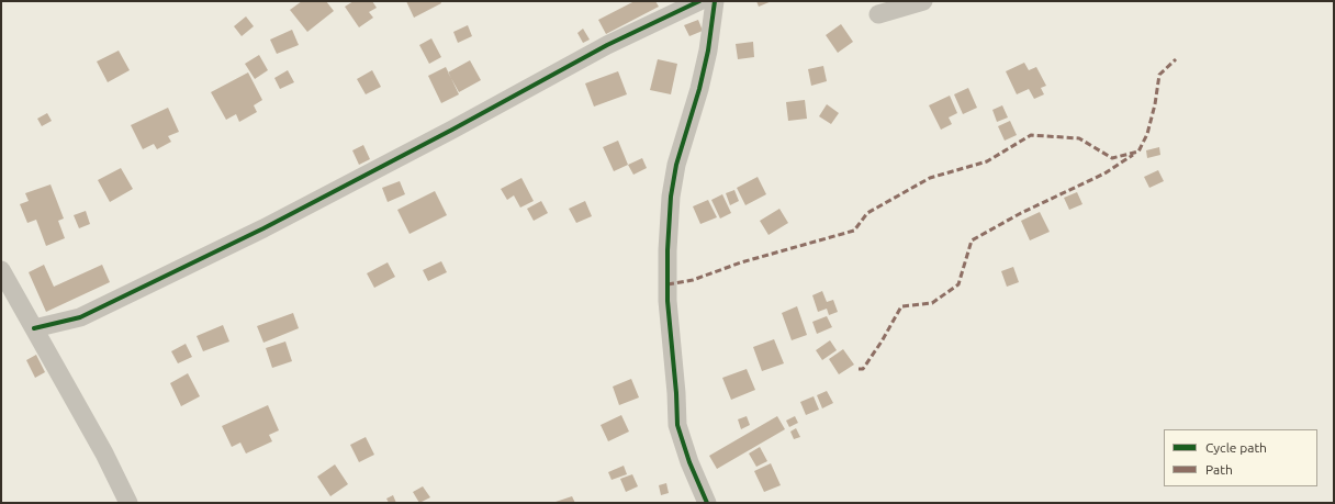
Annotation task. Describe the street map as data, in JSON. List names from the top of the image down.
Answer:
{
  "legend": ["Cycle path", "Path"]
}
